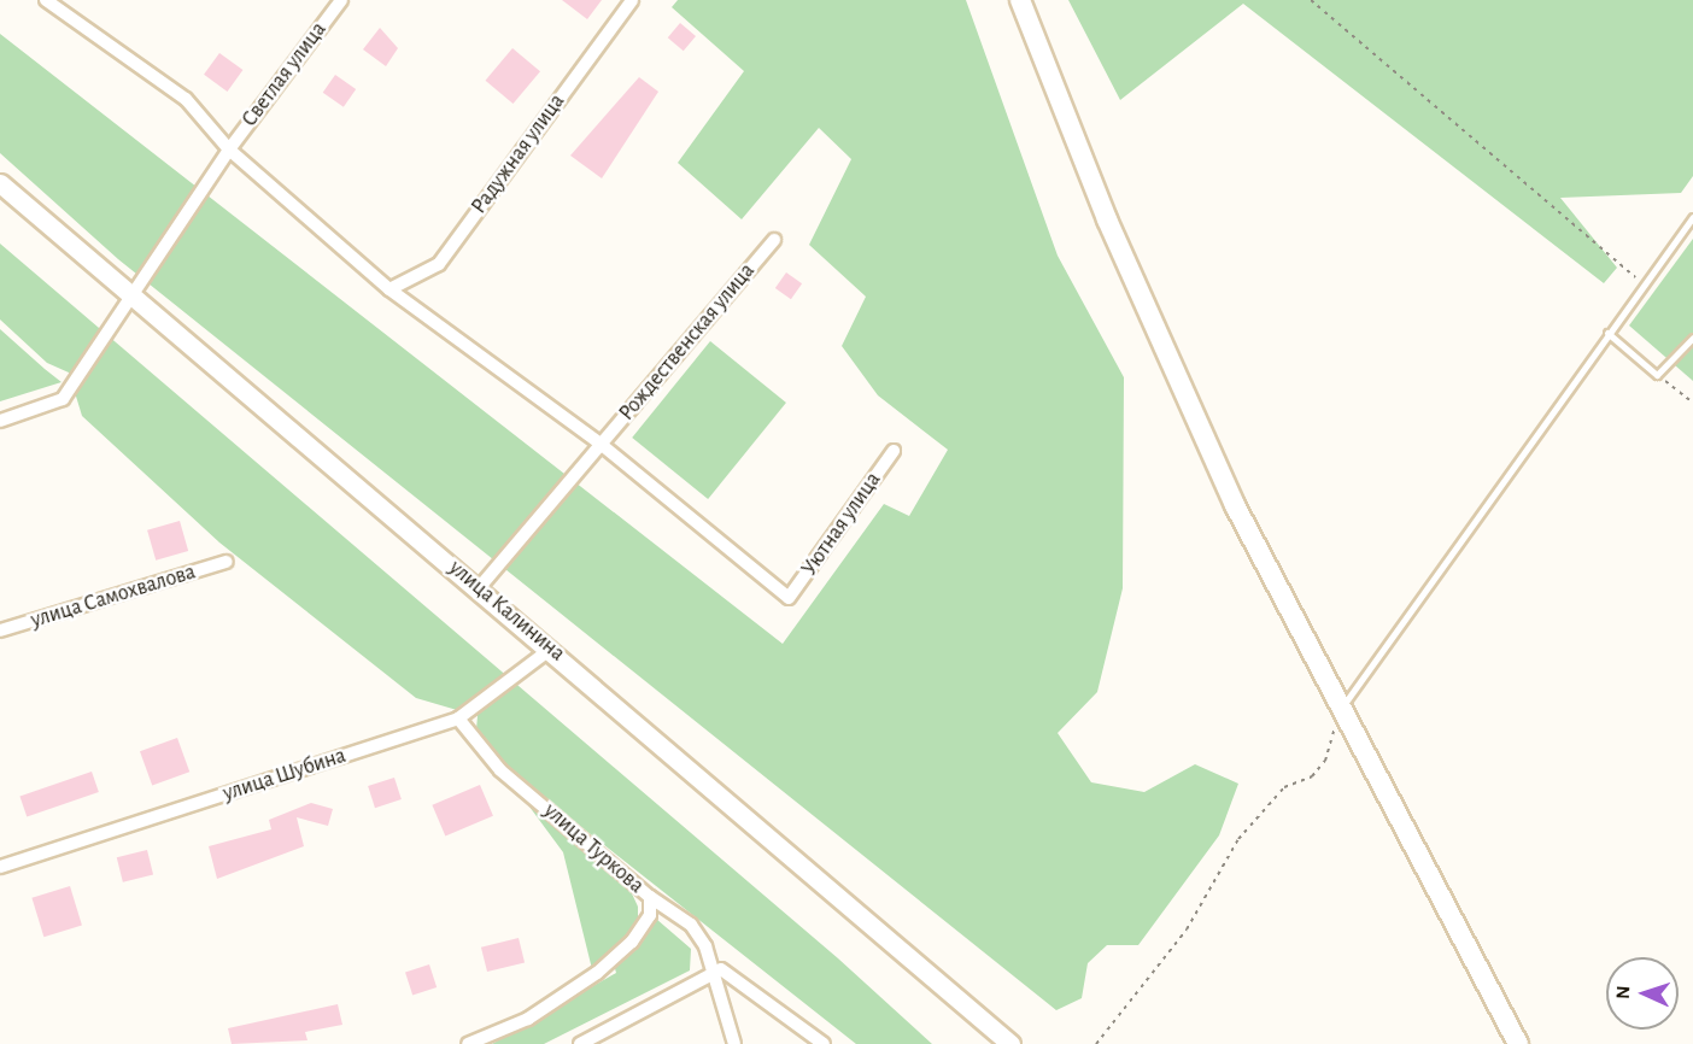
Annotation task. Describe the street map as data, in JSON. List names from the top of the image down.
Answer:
{
  "streets": {
    "main road": ["улица Калинина"],
    "street": [
      "Светлая улица",
      "Радужная улица",
      "Рождественская улица",
      "Уютная улица",
      "улица Самохвалова",
      "улица Шубина",
      "улица Туркова"
    ]
  },
  "crossings": [
    ["Светлая улица", "улица Калинина"],
    ["Рождественская улица", "Уютная улица"],
    ["Рождественская улица", "улица Калинина"],
    ["улица Калинина", "улица Шубина"],
    ["улица Шубина", "улица Туркова"]
  ],
  "north": "left"
}
